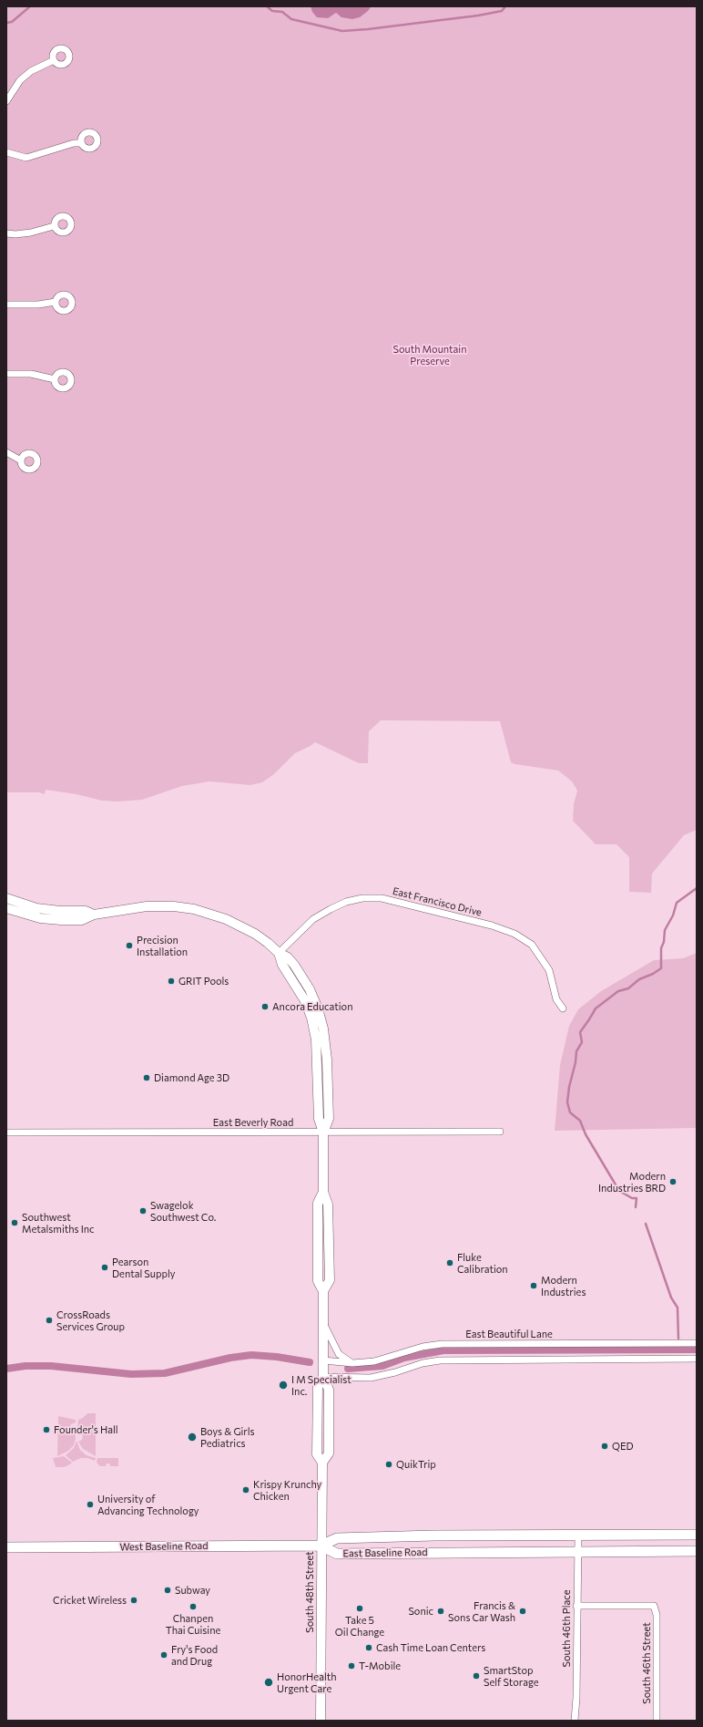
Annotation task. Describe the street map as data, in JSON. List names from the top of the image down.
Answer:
{
  "streets": {
    "main road": ["West Baseline Road", "East Baseline Road", "South 48th Street"],
    "street": [
      "East Francisco Drive",
      "East Beverly Road",
      "East Beautiful Lane",
      "South 46th Place",
      "South 46th Street"
    ]
  },
  "crossings": [
    ["East Francisco Drive", "South 48th Street"],
    ["East Beverly Road", "South 48th Street"],
    ["East Beautiful Lane", "South 48th Street"],
    ["West Baseline Road", "East Baseline Road"],
    ["West Baseline Road", "South 48th Street"],
    ["East Baseline Road", "South 48th Street"],
    ["East Baseline Road", "South 46th Place"],
    ["South 46th Place", "South 46th Street"]
  ],
  "parks": ["South Mountain Preserve"],
  "places": [
    "Precision Installation",
    "GRIT Pools",
    "Ancora Education",
    "Diamond Age 3D",
    "Modern Industries BRD",
    "Swagelok Southwest Co.",
    "Southwest Metalsmiths Inc",
    "Fluke Calibration",
    "Pearson Dental Supply",
    "Modern Industries",
    "CrossRoads Services Group",
    "I M Specialist Inc.",
    "Founder's Hall",
    "Boys & Girls Pediatrics",
    "QED",
    "QuikTrip",
    "Krispy Krunchy Chicken",
    "University of Advancing Technology",
    "Subway",
    "Cricket Wireless",
    "Chanpen Thai Cuisine",
    "Take 5 Oil Change",
    "Sonic",
    "Francis & Sons Car Wash",
    "Cash Time Loan Centers",
    "Fry's Food and Drug",
    "T-Mobile",
    "SmartStop Self Storage",
    "HonorHealth Urgent Care"
  ]
}
